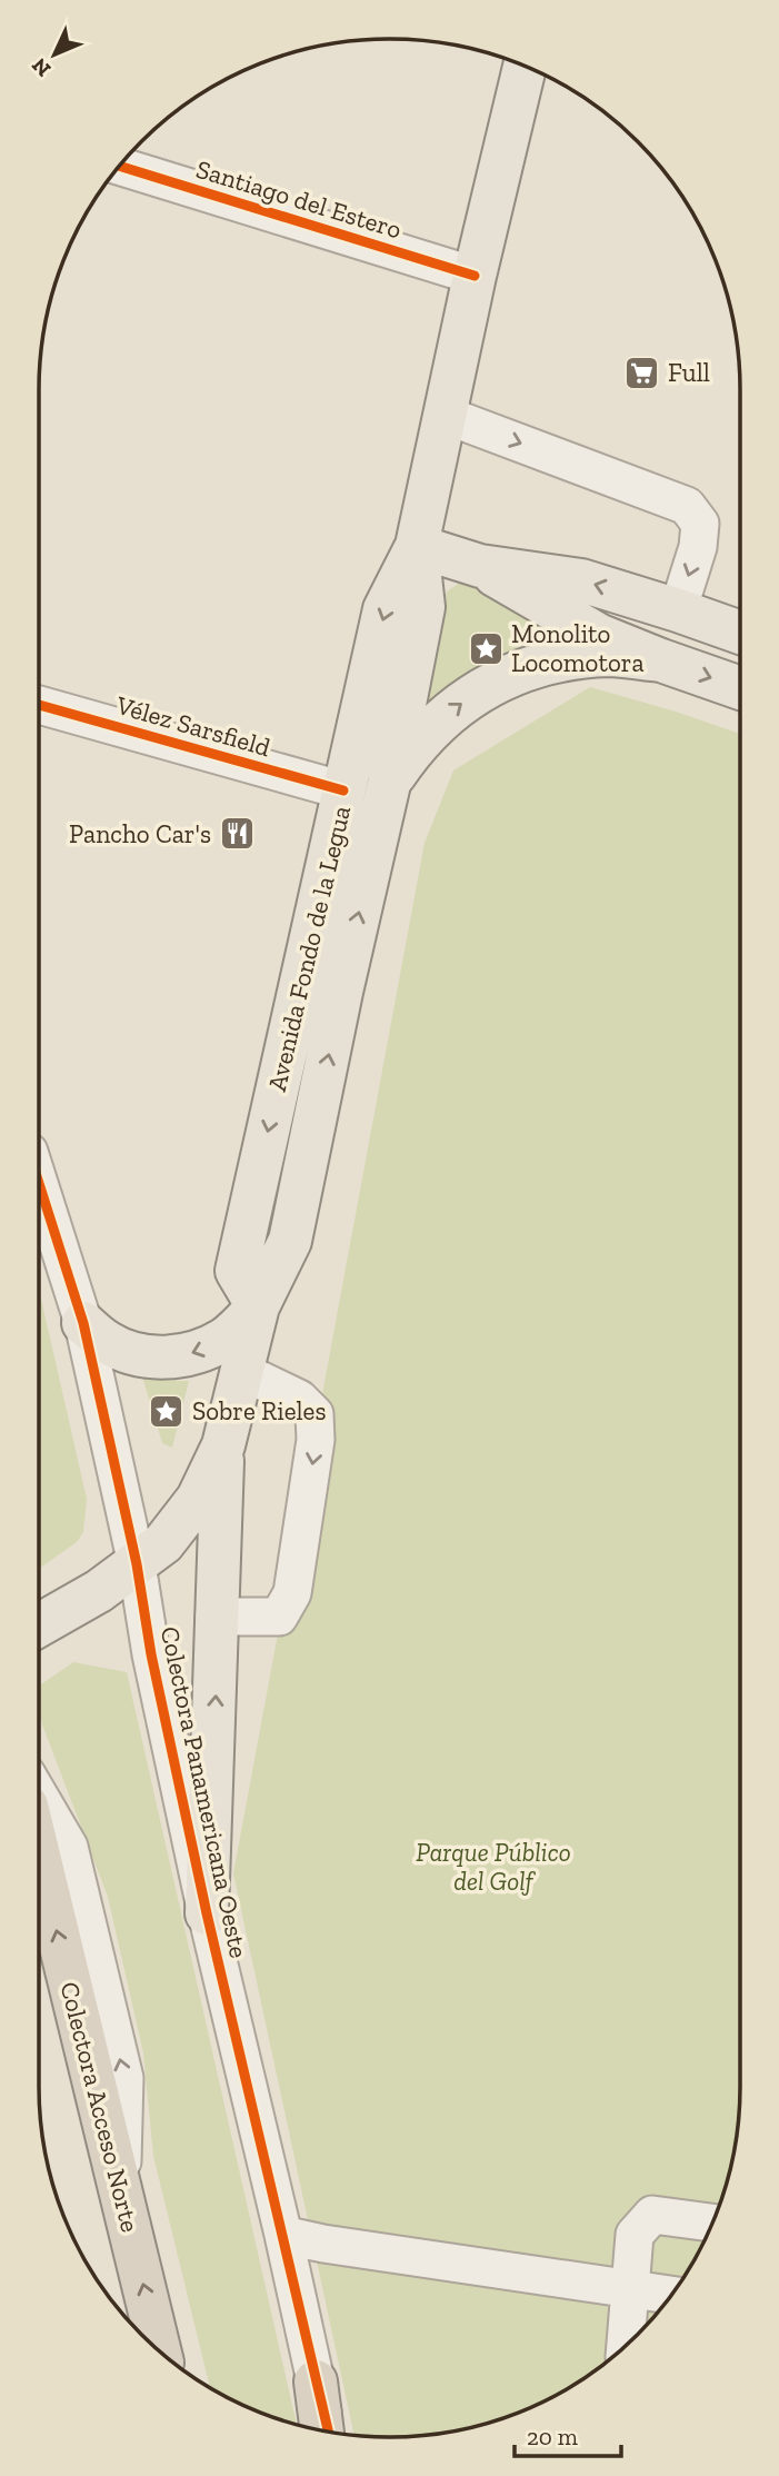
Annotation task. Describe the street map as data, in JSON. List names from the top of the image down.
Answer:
{
  "streets": {
    "highway": ["Colectora Acceso Norte"],
    "main road": ["Avenida Fondo de la Legua"],
    "street": ["Santiago del Estero", "Vélez Sarsfield", "Colectora Panamericana Oeste"]
  },
  "crossings": [
    ["Santiago del Estero", "Avenida Fondo de la Legua"],
    ["Vélez Sarsfield", "Avenida Fondo de la Legua"],
    ["Avenida Fondo de la Legua", "Colectora Panamericana Oeste"]
  ],
  "one_way": ["Colectora Acceso Norte"],
  "parks": ["Parque Público del Golf"],
  "places": {
    "supermarket": ["Full"],
    "place": ["Monolito Locomotora", "Sobre Rieles"],
    "restaurant": ["Pancho Car's"]
  },
  "scale_bar": "20 m",
  "north": "bottom left"
}
